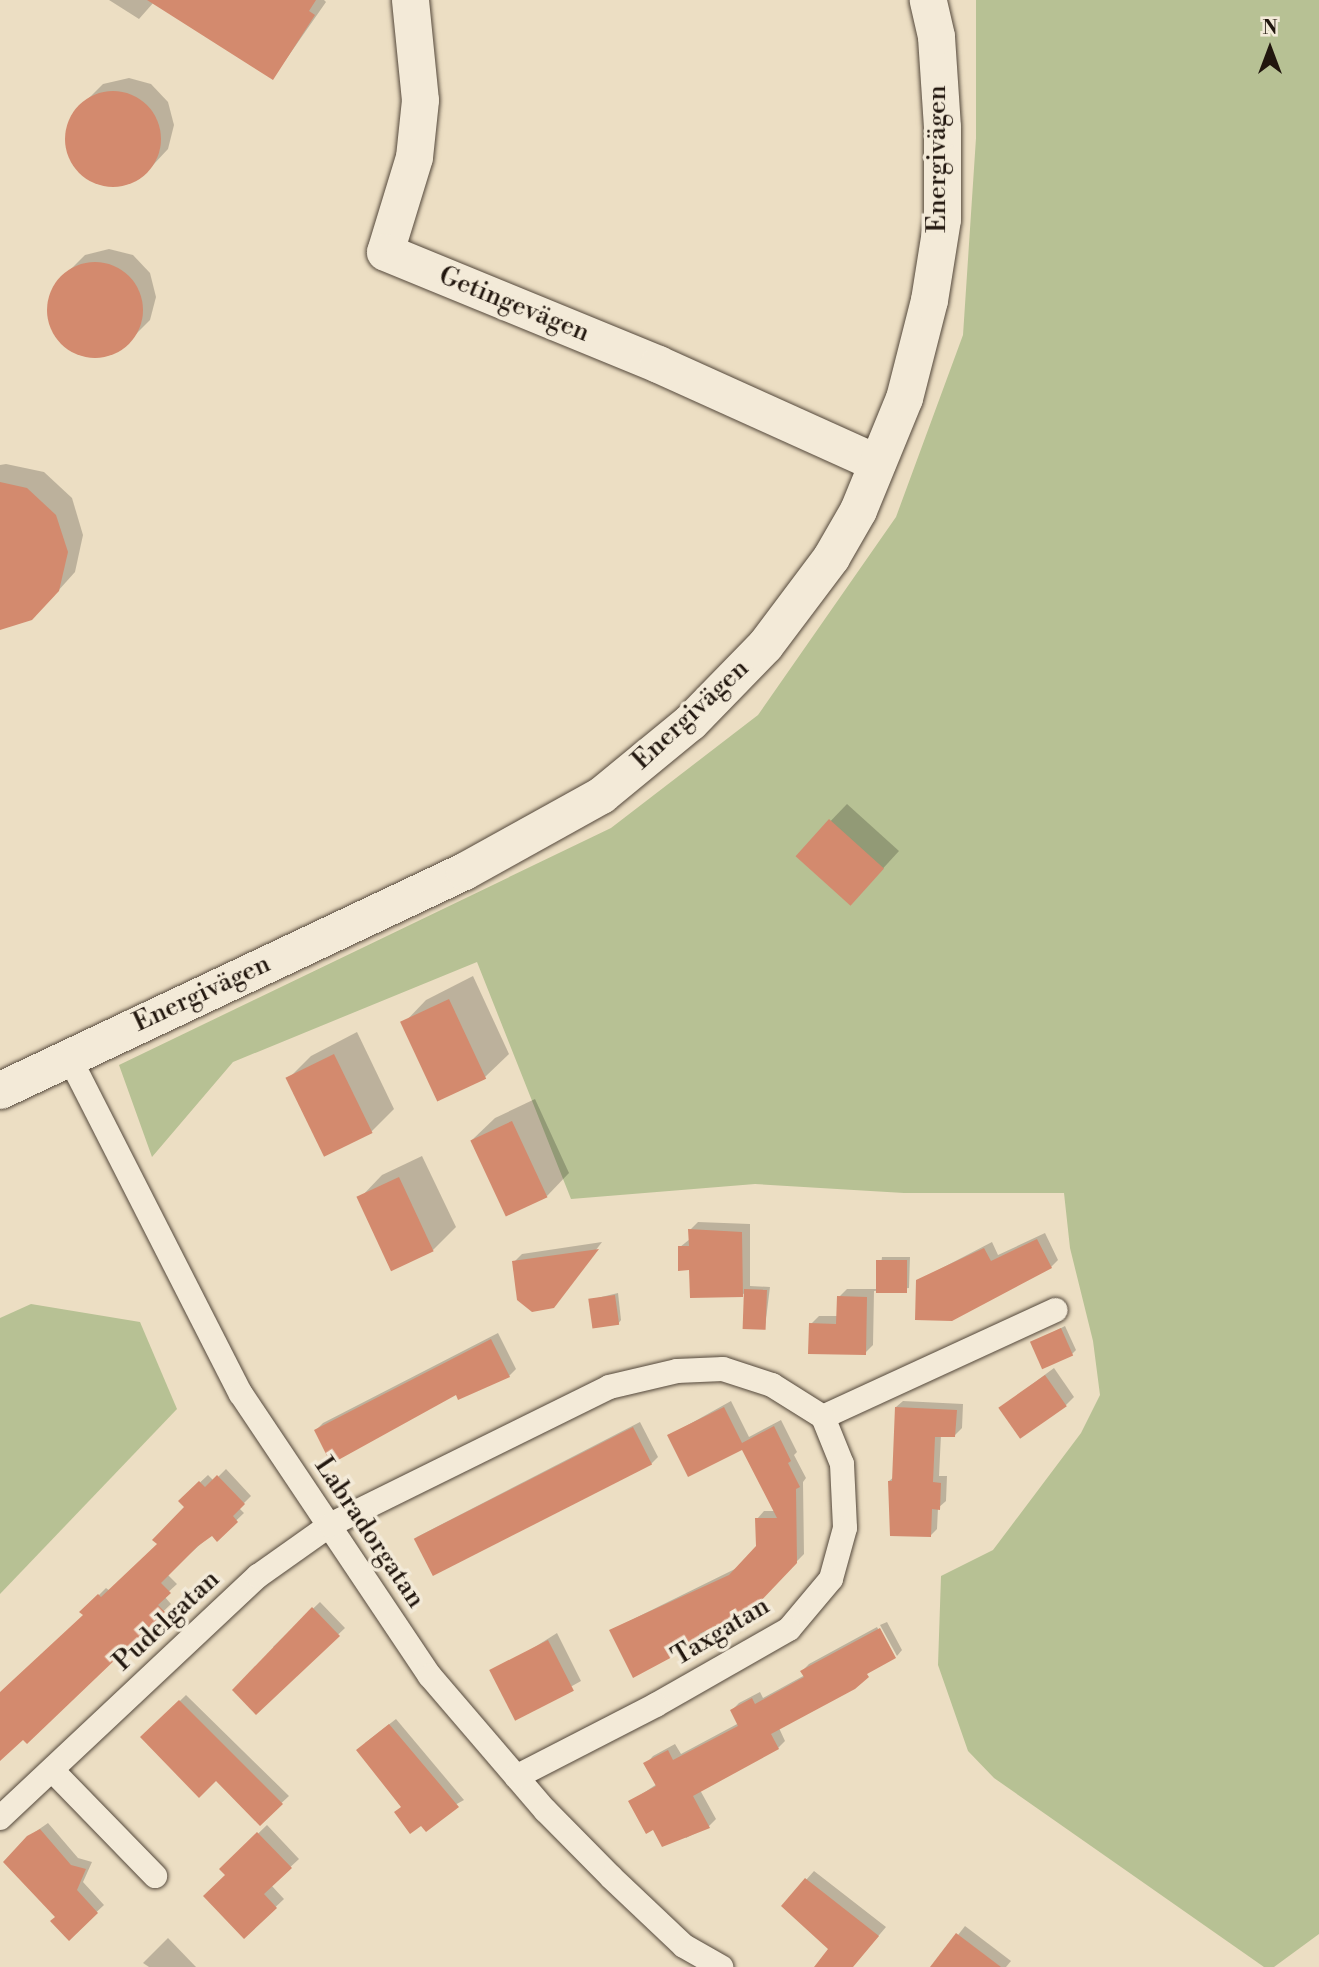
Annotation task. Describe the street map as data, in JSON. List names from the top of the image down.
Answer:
{
  "streets": {
    "street": [
      "Energivägen",
      "Getingevägen",
      "Labradorgatan",
      "Pudelgatan",
      "Taxgatan"
    ]
  },
  "crossings": [
    ["Energivägen", "Getingevägen"],
    ["Energivägen", "Labradorgatan"],
    ["Labradorgatan", "Pudelgatan"],
    ["Labradorgatan", "Taxgatan"]
  ],
  "north": "top"
}
